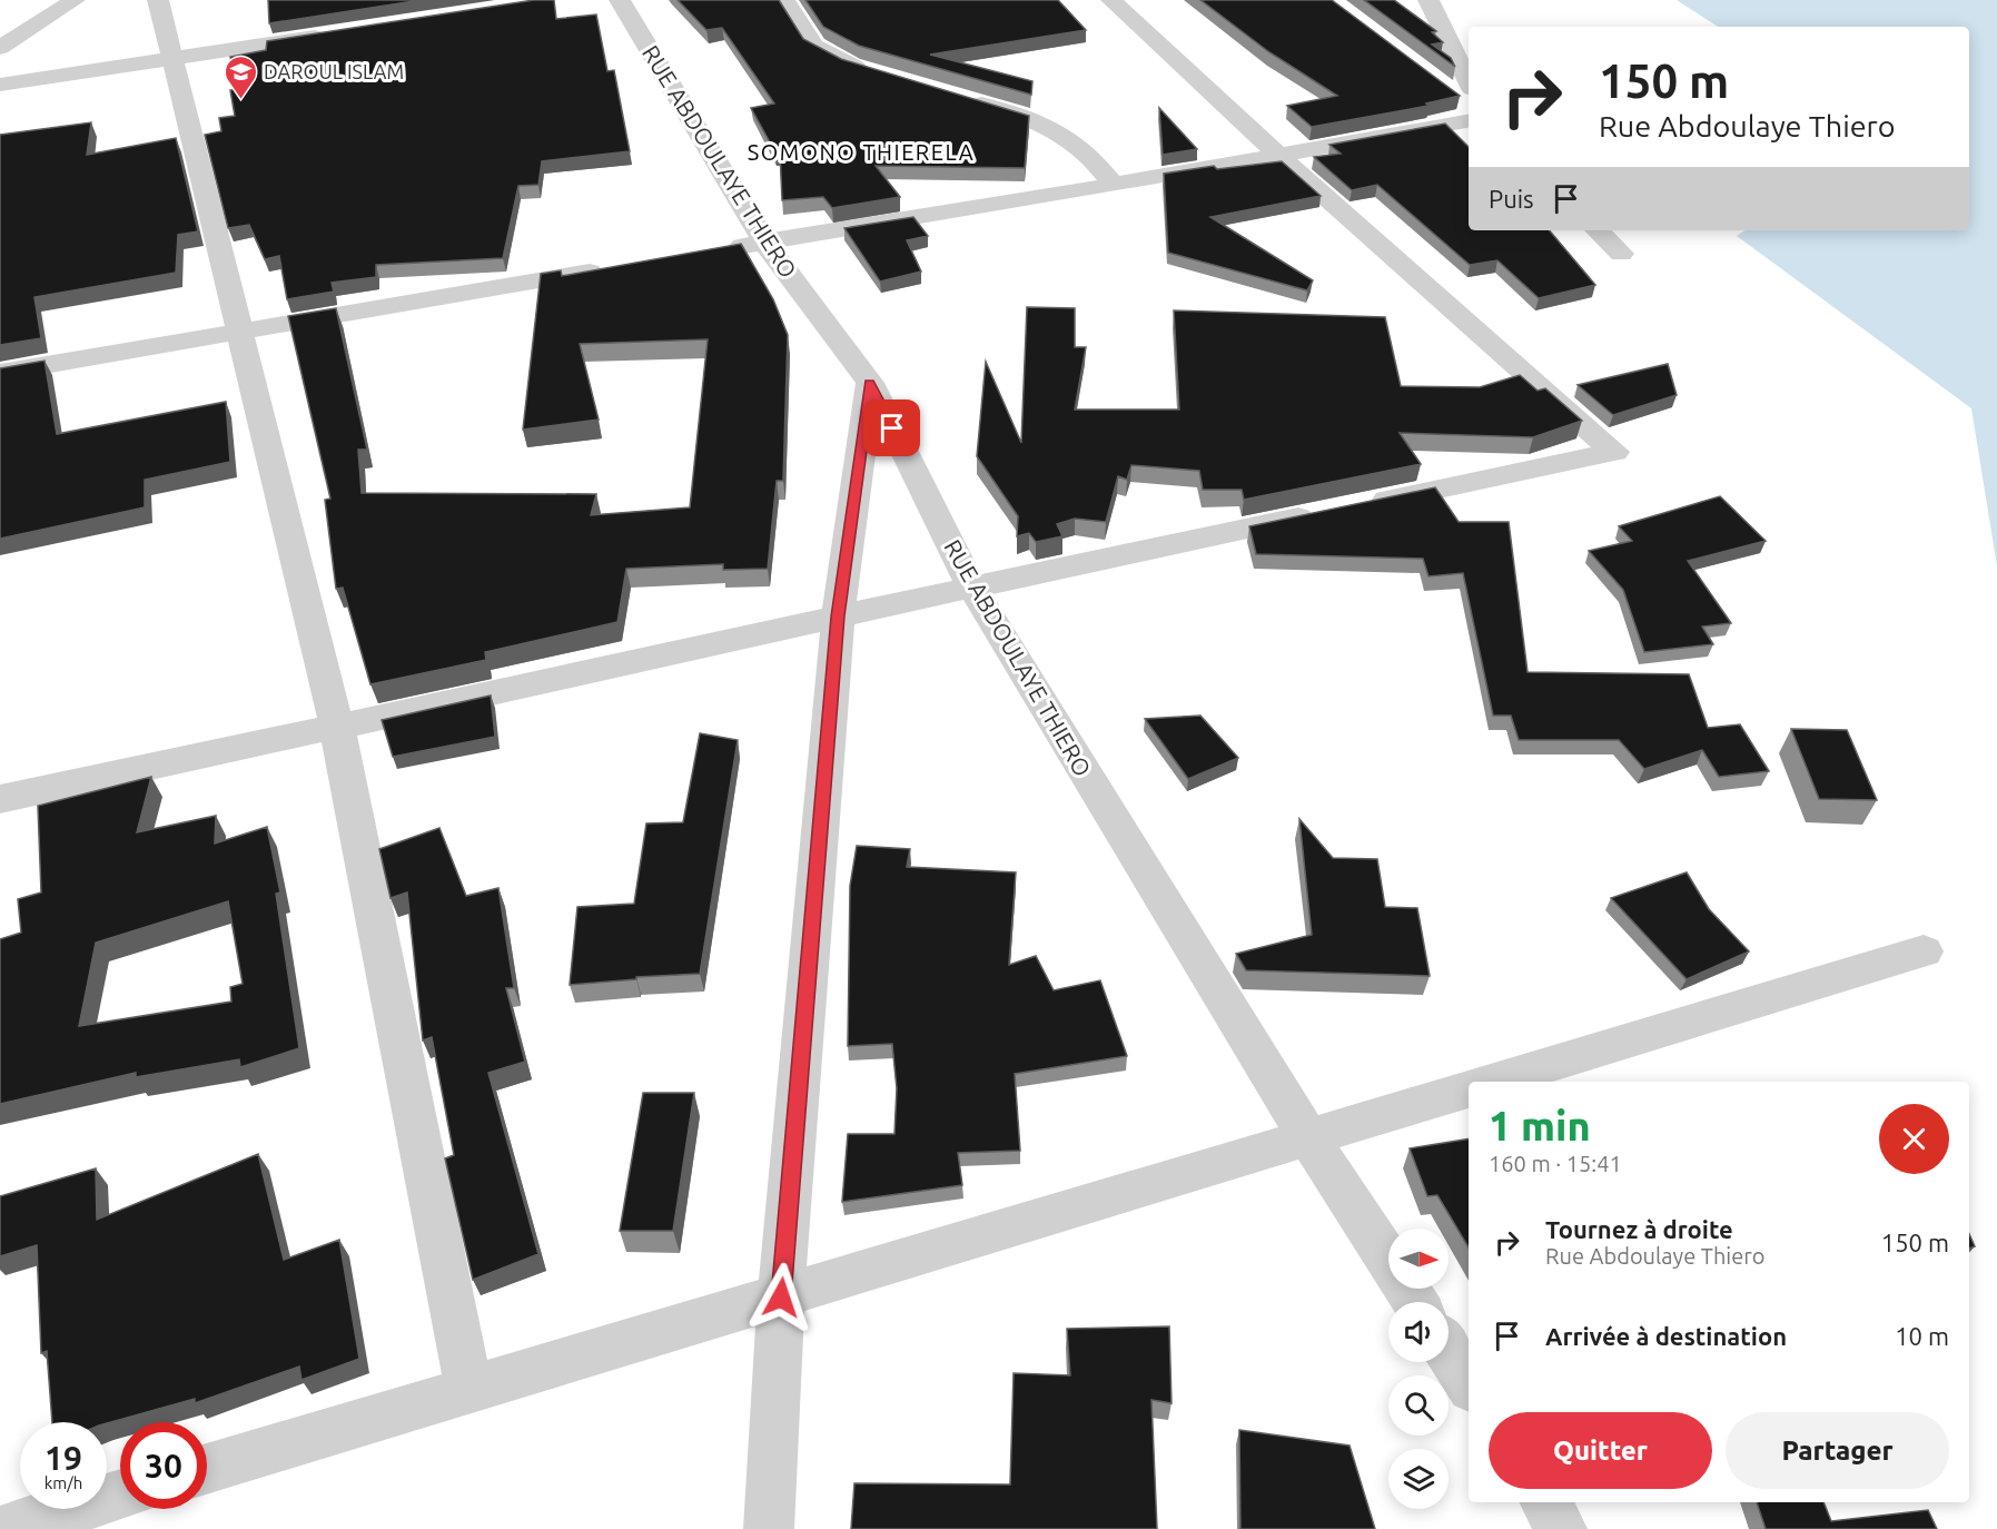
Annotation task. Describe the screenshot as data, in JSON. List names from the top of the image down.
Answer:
{
  "streets": {
    "street": ["RUE ABDOULAYE THIERO"]
  },
  "districts": ["SOMONO THIERELA"],
  "places": {
    "school or university": ["DAROUL ISLAM"]
  },
  "north": "right",
  "page": {
    "turn": ["150 m", "Rue Abdoulaye Thiero"],
    "then": "Puis",
    "heading": ["1 min", "160 m · 15:41"],
    "list": [
      {
        "name": "Tournez à droite",
        "note": "Rue Abdoulaye Thiero",
        "value": "150 m"
      },
      {
        "name": "Arrivée à destination",
        "value": "10 m"
      }
    ],
    "buttons": ["Quitter", "Partager"],
    "speed": "19 km/h",
    "limit": "30"
  }
}
